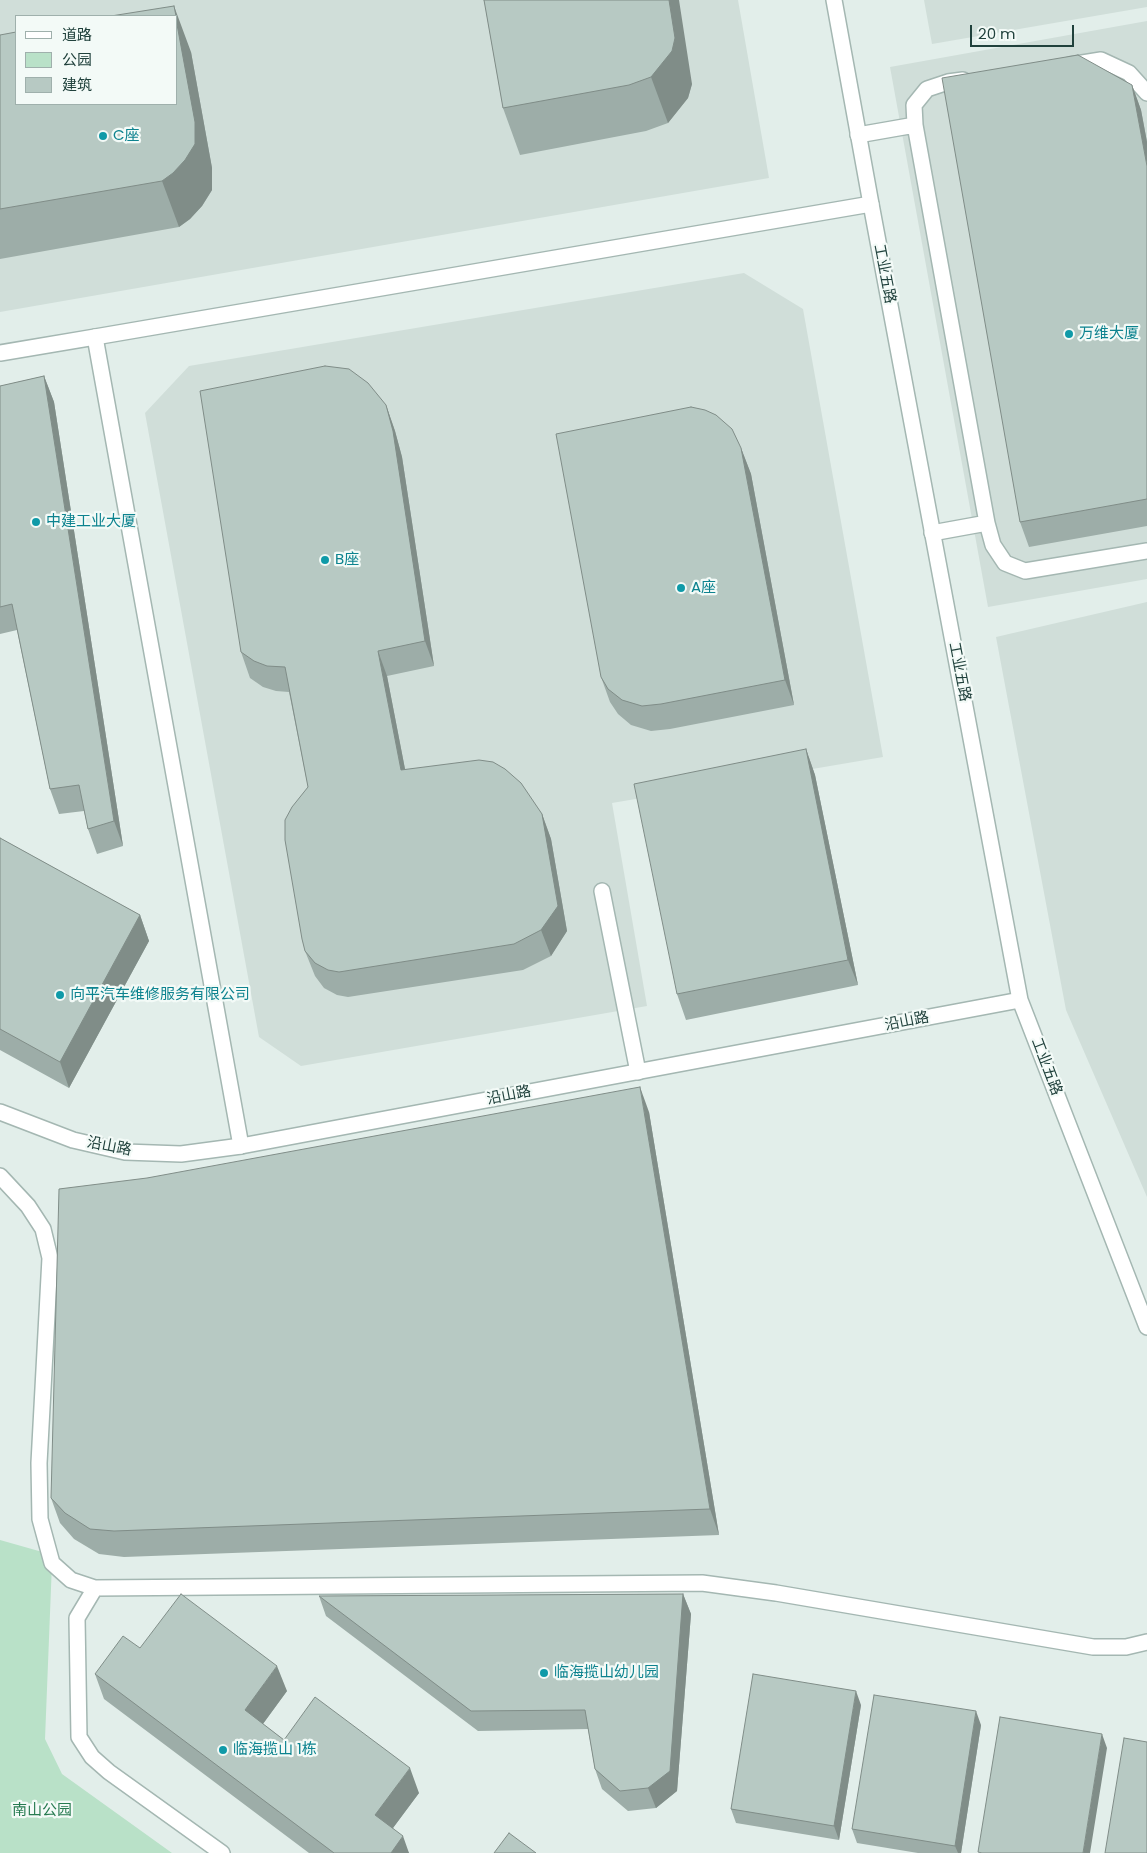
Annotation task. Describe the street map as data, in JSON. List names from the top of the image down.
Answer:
{
  "streets": {
    "street": ["工业五路", "沿山路"]
  },
  "crossings": [
    ["工业五路", "沿山路"]
  ],
  "parks": ["南山公园"],
  "places": [
    "C座",
    "万维大厦",
    "中建工业大厦",
    "B座",
    "A座",
    "向平汽车维修服务有限公司",
    "临海揽山幼儿园",
    "临海揽山 1栋"
  ],
  "legend": ["道路", "公园", "建筑"],
  "scale_bar": "20 m"
}
